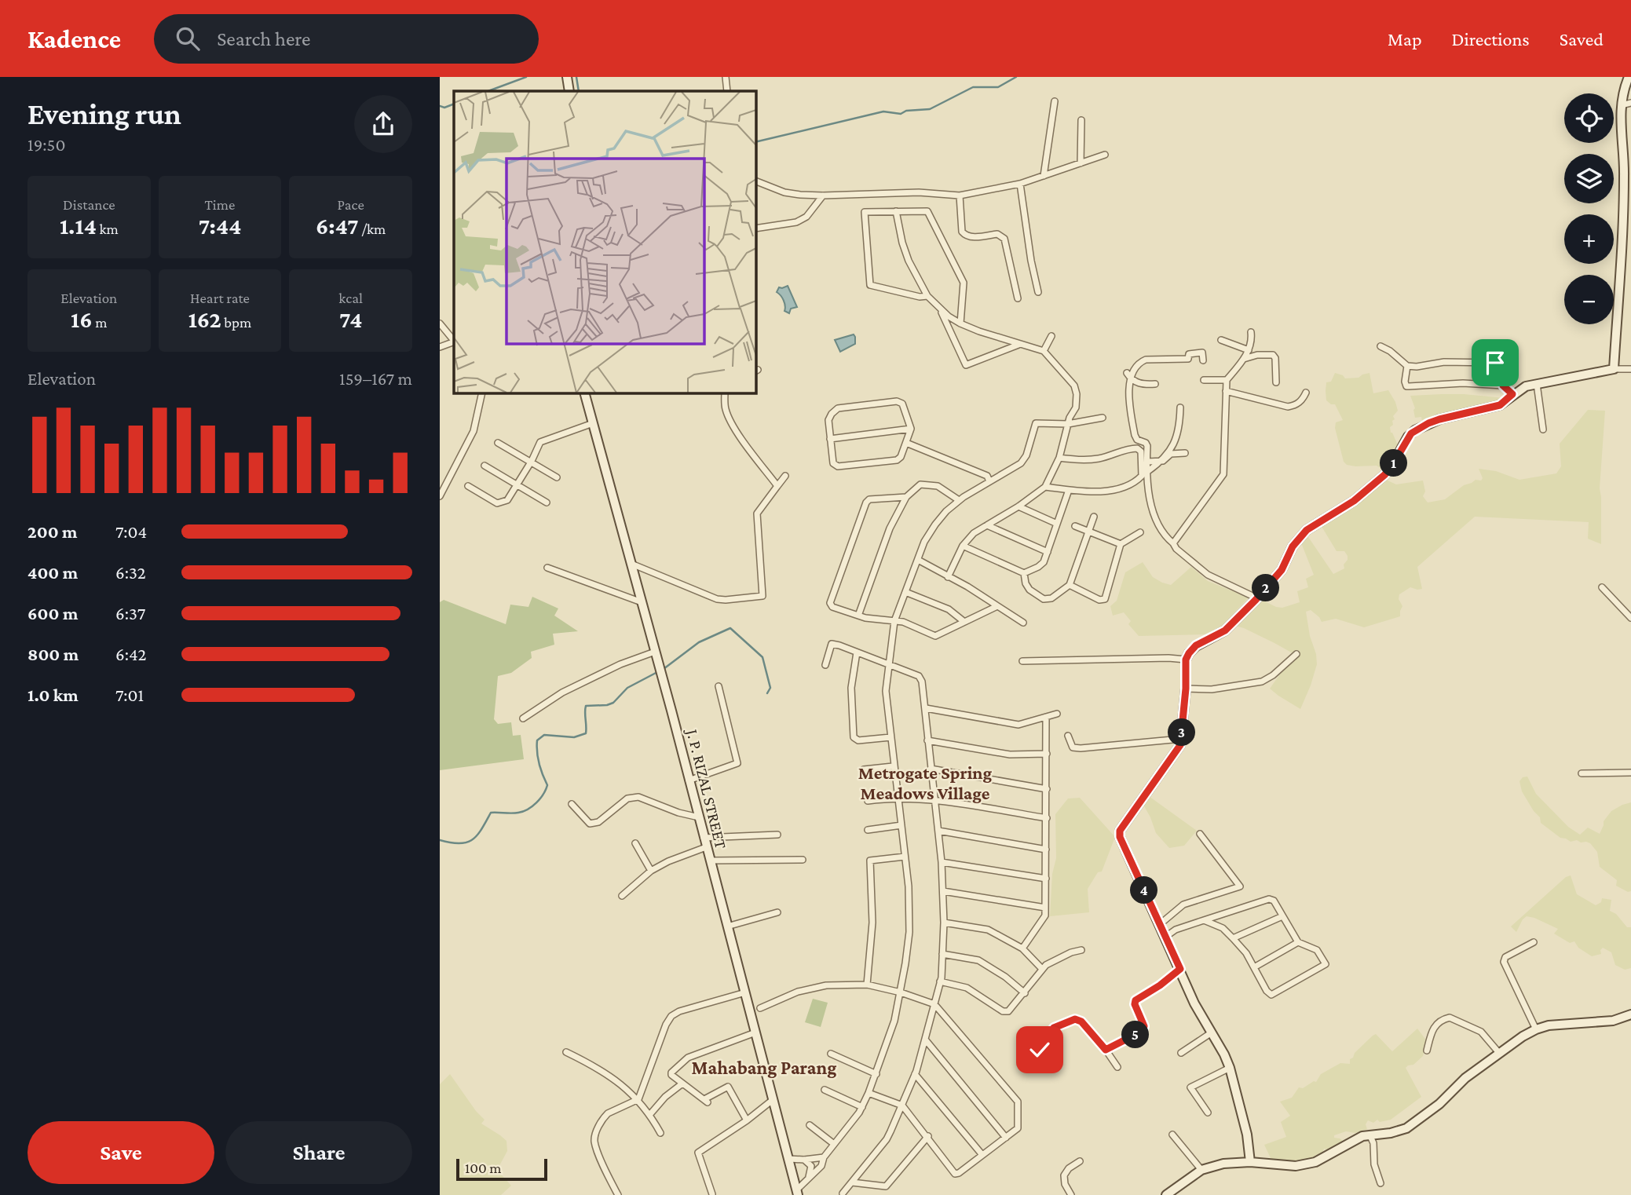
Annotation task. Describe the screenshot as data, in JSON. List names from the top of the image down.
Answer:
{
  "streets": {
    "street": ["J. P. RIZAL STREET"]
  },
  "districts": ["Metrogate Spring Meadows Village", "Mahabang Parang"],
  "scale_bar": "100 m",
  "page": {
    "header": "Kadence",
    "search": "Search here",
    "nav": ["Map", "Directions", "Saved"],
    "heading": ["Evening run", "19:50"],
    "map_buttons": ["+", "−"],
    "stats": [
      ["Distance", "1.14 km"],
      ["Time", "7:44"],
      ["Pace", "6:47 /km"],
      ["Elevation", "16 m"],
      ["Heart rate", "162 bpm"],
      ["kcal", "74"]
    ],
    "chart": ["Elevation", "159–167 m"],
    "pins": [
      "1",
      "2",
      "3",
      "4",
      "5"
    ],
    "list": [
      {
        "name": "200 m",
        "note": "7:04"
      },
      {
        "name": "400 m",
        "note": "6:32"
      },
      {
        "name": "600 m",
        "note": "6:37"
      },
      {
        "name": "800 m",
        "note": "6:42"
      },
      {
        "name": "1.0 km",
        "note": "7:01"
      }
    ],
    "buttons": ["Save", "Share"],
    "scale": "100 m"
  }
}
